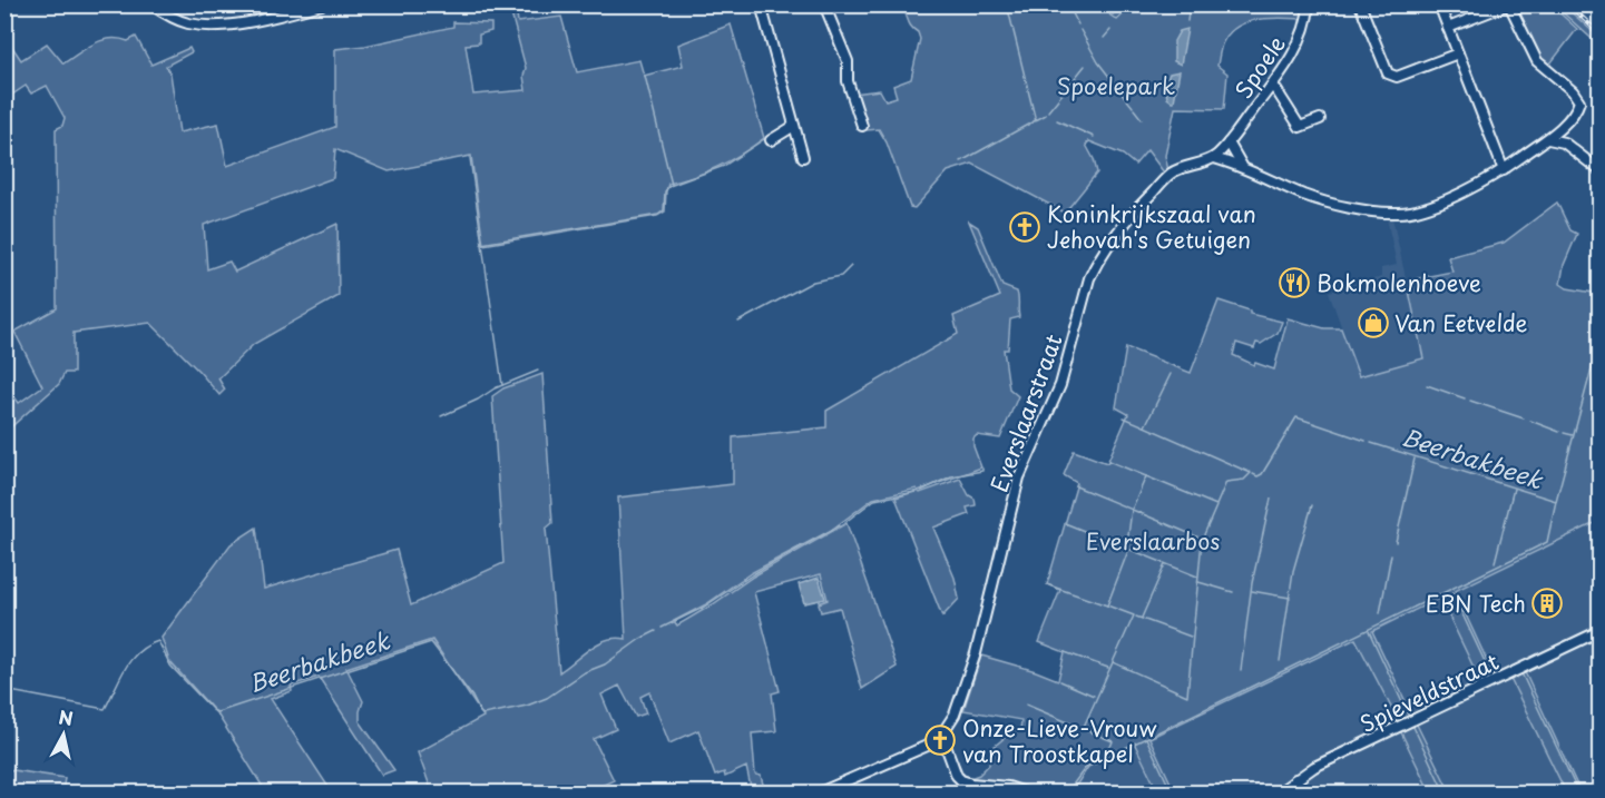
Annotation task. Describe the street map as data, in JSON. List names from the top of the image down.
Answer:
{
  "streets": {
    "street": ["Spoele", "Everslaarstraat", "Spieveldstraat"]
  },
  "water": ["Beerbakbeek"],
  "parks": ["Spoelepark", "Everslaarbos"],
  "places": {
    "church": ["Koninkrijkszaal van Jehovah's Getuigen", "Onze-Lieve-Vrouw van Troostkapel"],
    "restaurant": ["Bokmolenhoeve"],
    "shop": ["Van Eetvelde"],
    "building": ["EBN Tech"]
  },
  "north": "top"
}
